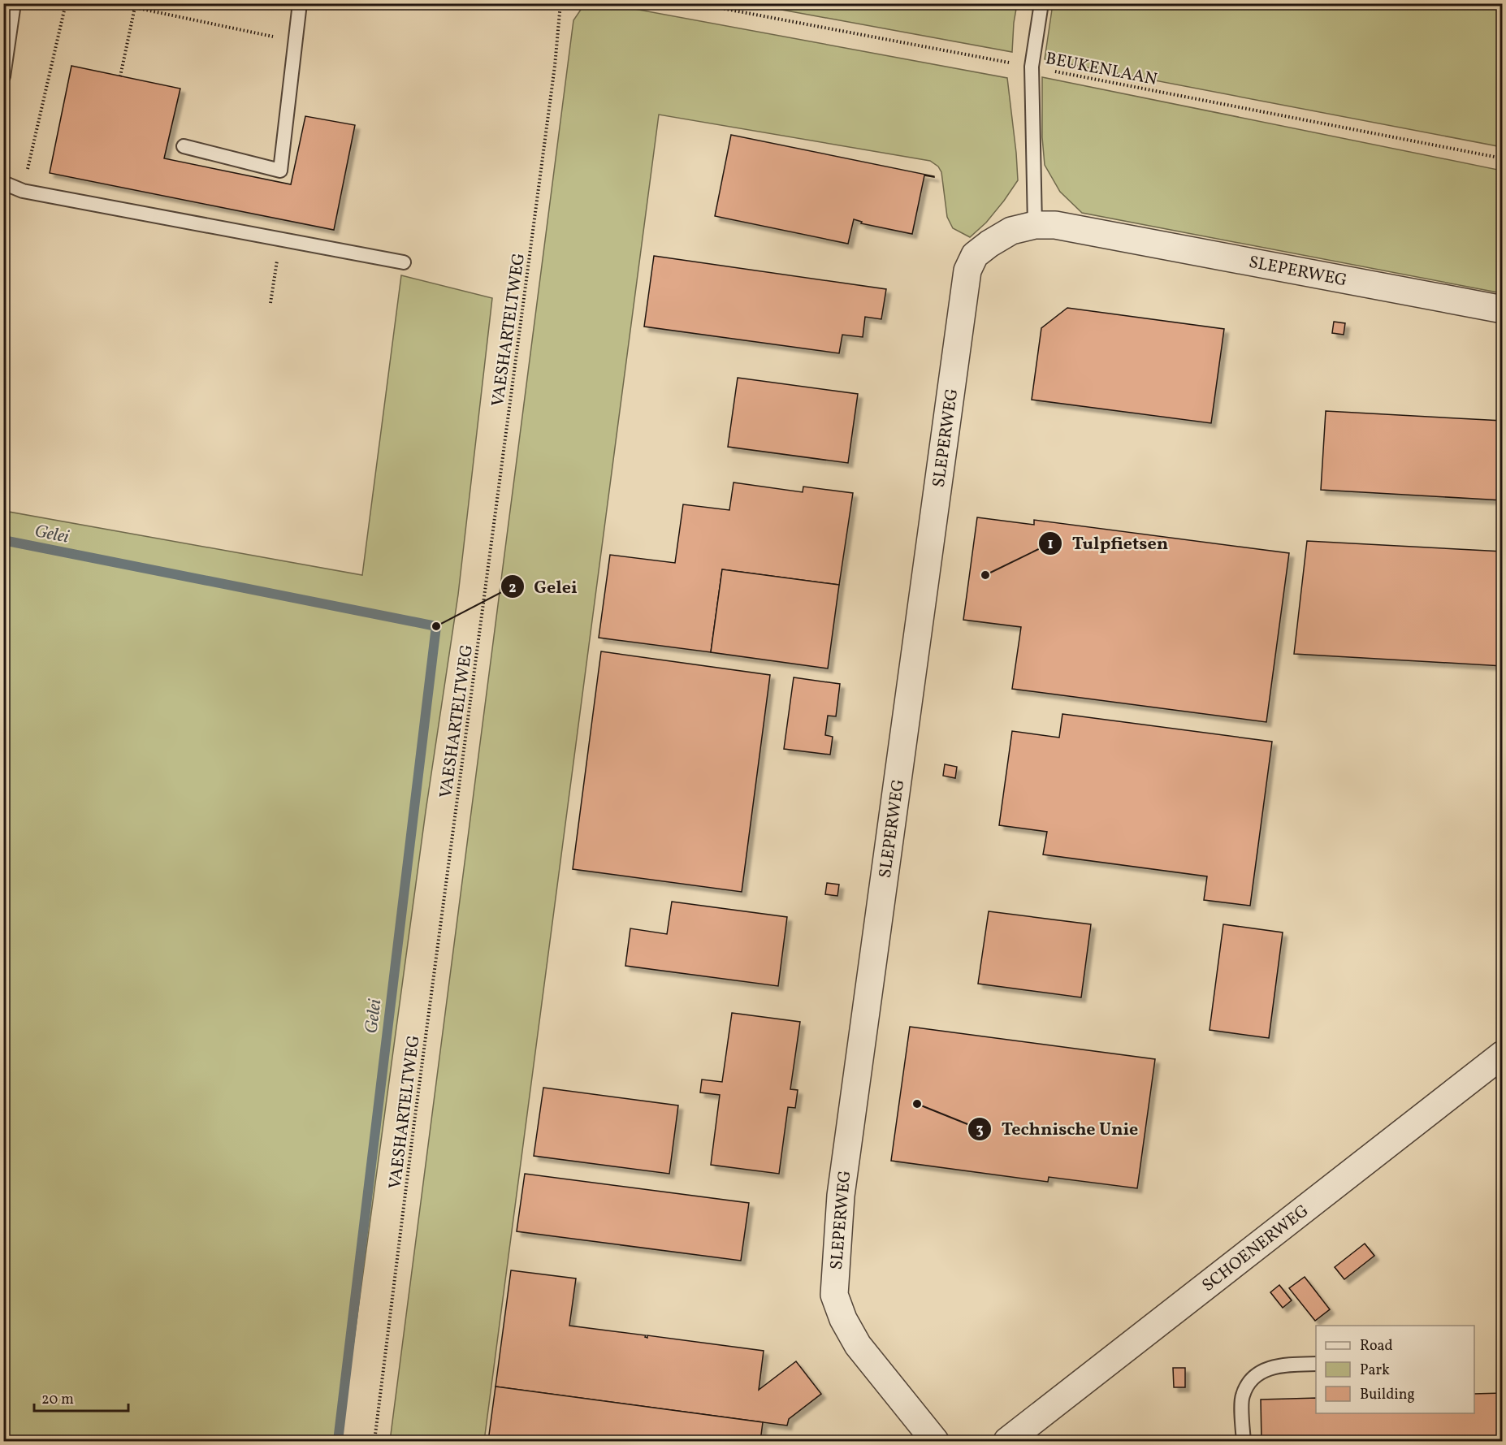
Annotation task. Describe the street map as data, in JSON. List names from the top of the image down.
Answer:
{
  "streets": {
    "street": ["SLEPERWEG", "SCHOENERWEG"],
    "path": ["BEUKENLAAN", "VAESHARTELTWEG"]
  },
  "water": ["Gelei"],
  "places": ["Tulpfietsen", "Gelei", "Technische Unie"],
  "legend": ["Road", "Park", "Building"],
  "scale_bar": "20 m"
}
